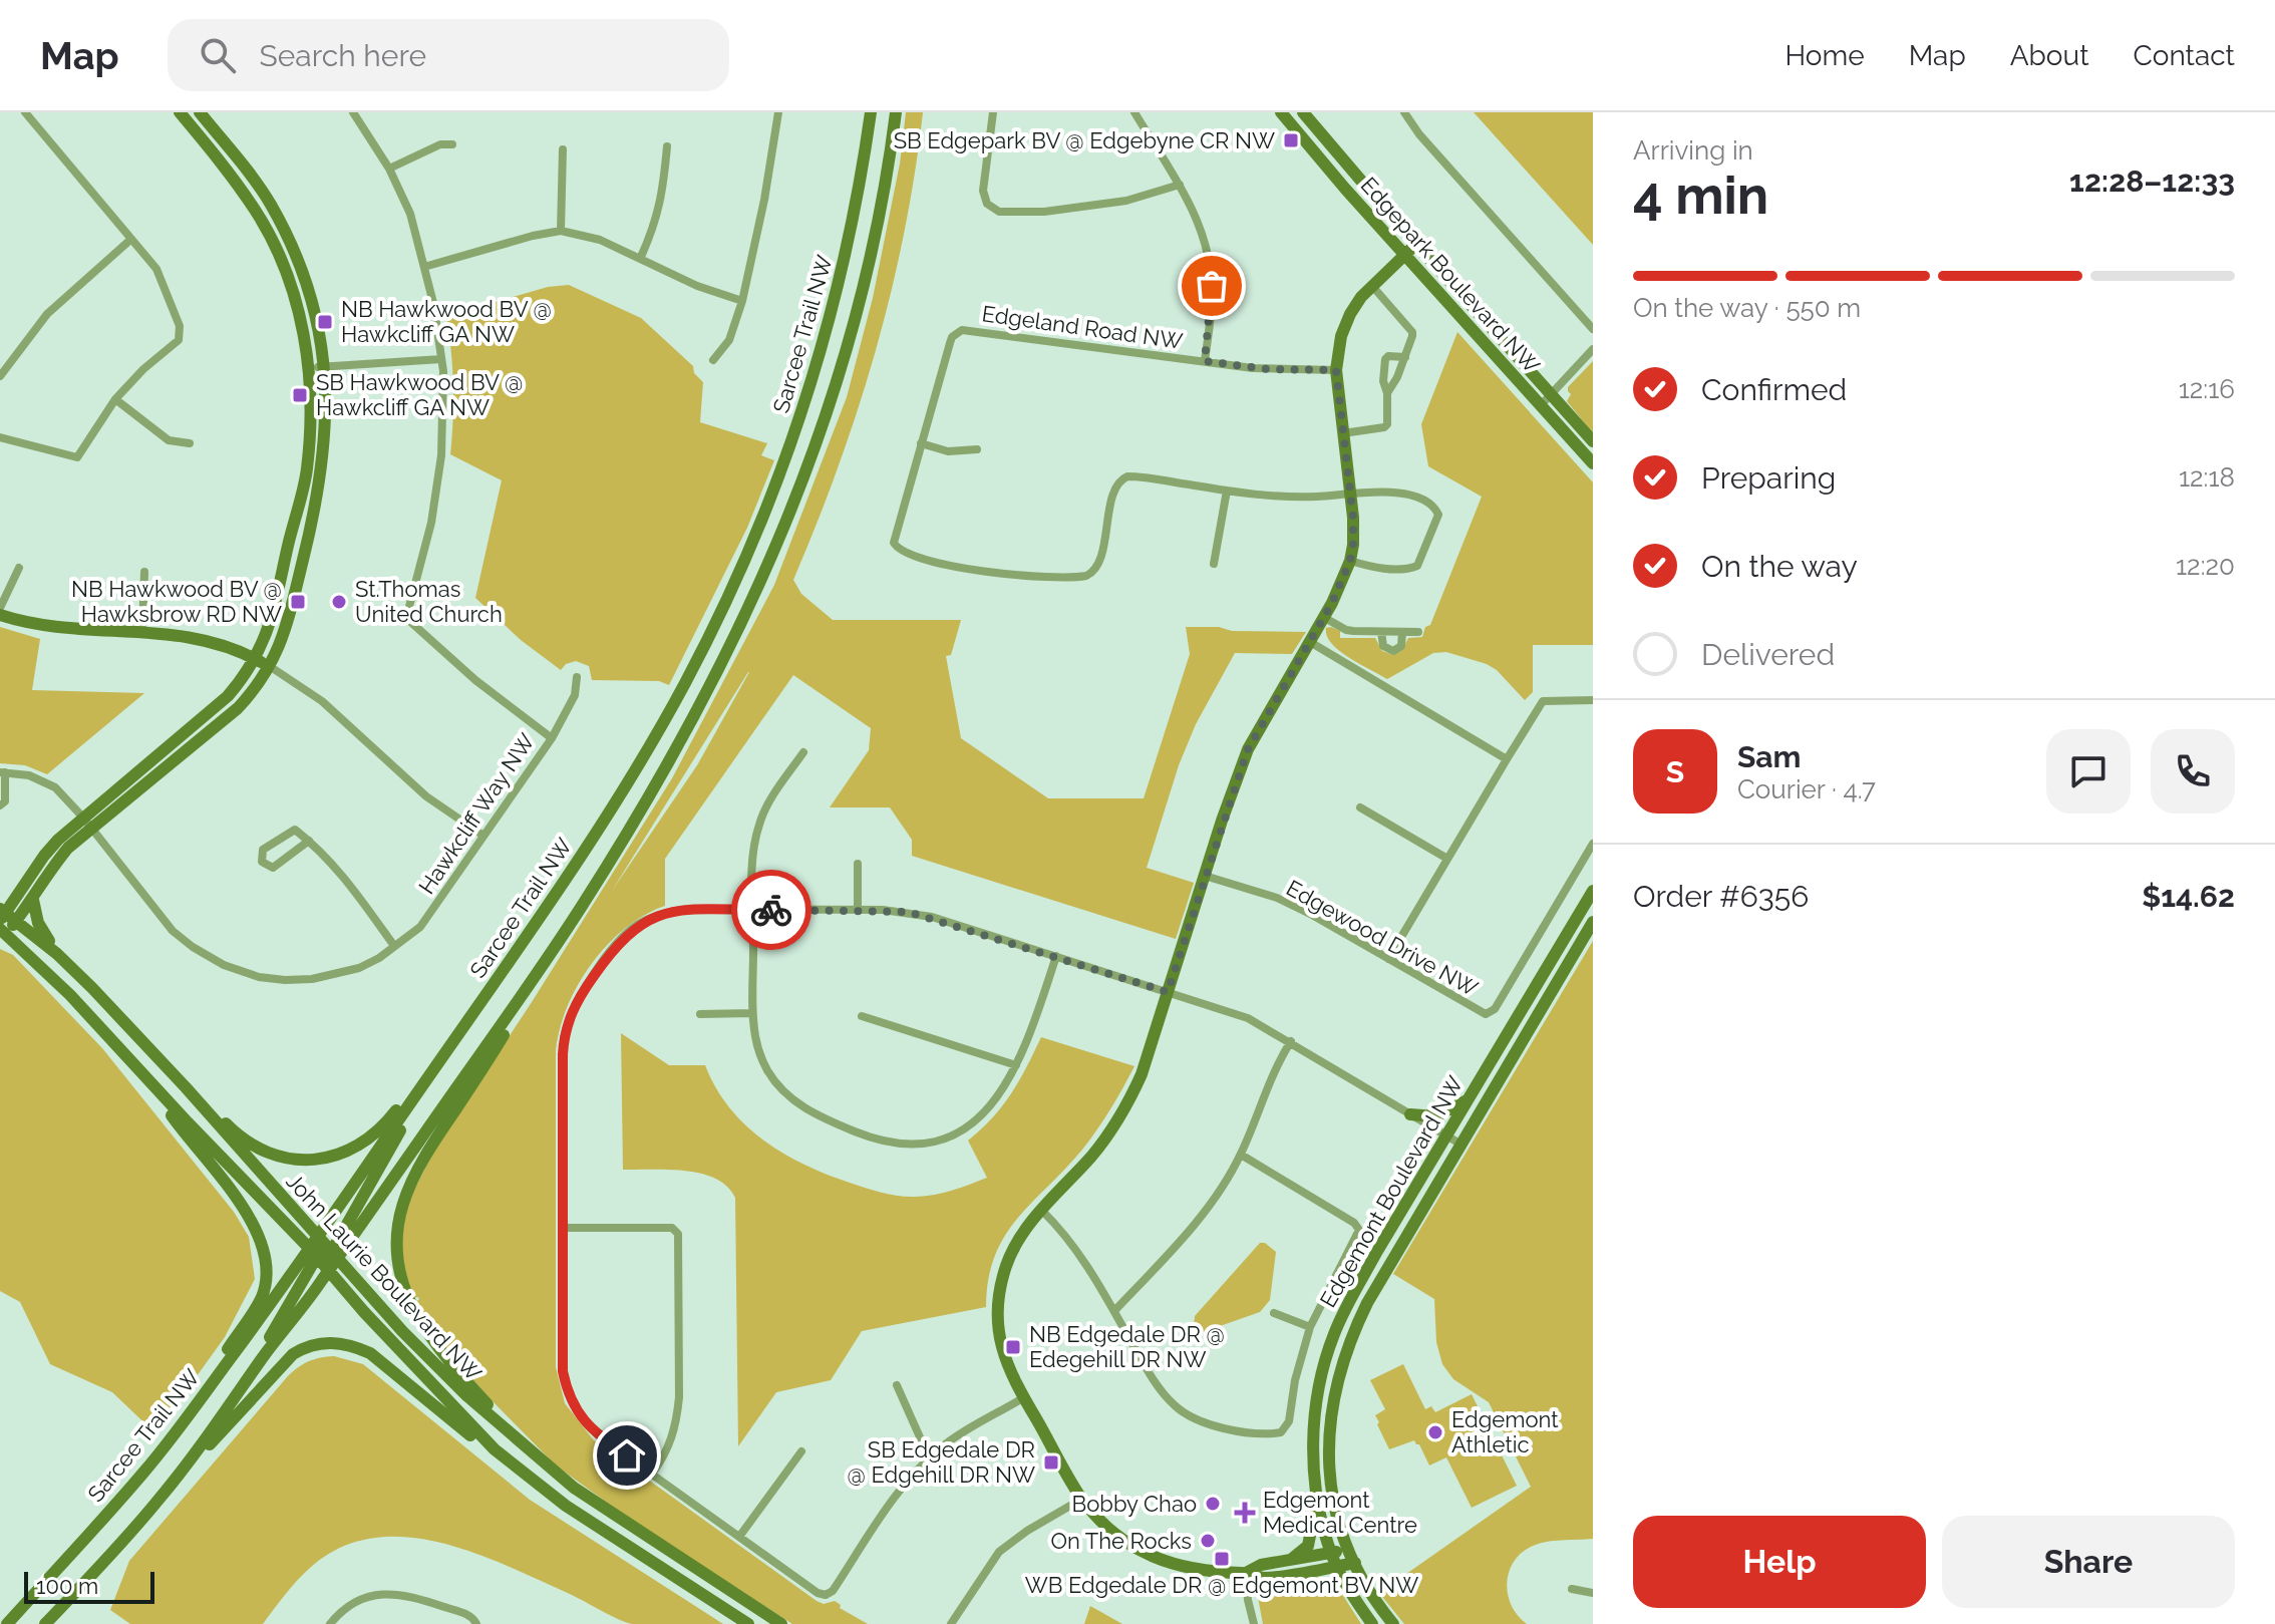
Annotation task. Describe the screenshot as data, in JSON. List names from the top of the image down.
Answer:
{
  "streets": {
    "main road": [
      "Edgepark Boulevard NW",
      "Sarcee Trail NW",
      "Edgemont Boulevard NW",
      "John Laurie Boulevard NW"
    ],
    "street": ["Edgeland Road NW", "Hawkcliff Way NW", "Edgewood Drive NW"]
  },
  "crossings": [
    ["Sarcee Trail NW", "John Laurie Boulevard NW"]
  ],
  "places": {
    "transit": [
      "SB Edgepark BV @ Edgebyne CR NW",
      "NB Hawkwood BV @ Hawkcliff GA NW",
      "SB Hawkwood BV @ Hawkcliff GA NW",
      "NB Hawkwood BV @ Hawksbrow RD NW",
      "NB Edgedale DR @ Edegehill DR NW",
      "SB Edgedale DR @ Edgehill DR NW",
      "WB Edgedale DR @ Edgemont BV NW"
    ],
    "other": [
      "St.Thomas United Church",
      "Edgemont Athletic",
      "Bobby Chao",
      "On The Rocks"
    ],
    "health": ["Edgemont Medical Centre"]
  },
  "scale_bar": "100 m",
  "page": {
    "header": "Map",
    "search": "Search here",
    "nav": [
      "Home",
      "Map",
      "About",
      "Contact"
    ],
    "heading": ["4 min", "Arriving in", "12:28–12:33"],
    "panel": [
      "Sam",
      "Courier · 4.7",
      "Order #6356",
      "$14.62"
    ],
    "bar": "On the way · 550 m",
    "list": [
      ["Confirmed", "12:16"],
      ["Preparing", "12:18"],
      ["On the way", "12:20"],
      "Delivered"
    ],
    "round": "S",
    "buttons": ["Help", "Share"],
    "scale": "100 m"
  }
}
